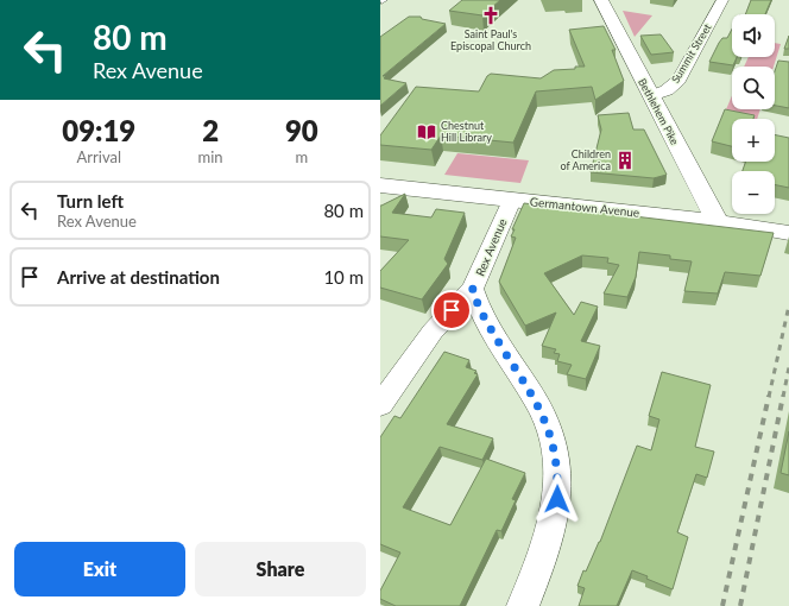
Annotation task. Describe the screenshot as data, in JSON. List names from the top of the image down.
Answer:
{
  "streets": {
    "main road": ["Bethlehem Pike", "Germantown Avenue"],
    "street": ["Summit Street", "Rex Avenue"]
  },
  "crossings": [
    ["Summit Street", "Bethlehem Pike"],
    ["Bethlehem Pike", "Germantown Avenue"],
    ["Germantown Avenue", "Rex Avenue"]
  ],
  "places": {
    "church": ["Saint Paul's Episcopal Church"],
    "library": ["Chestnut Hill Library"],
    "building": ["Children of America"]
  },
  "page": {
    "turn": ["80 m", "Rex Avenue"],
    "map_buttons": ["+", "−"],
    "eta": [
      "09:19",
      "Arrival",
      "2",
      "min",
      "90",
      "m"
    ],
    "list": [
      {
        "name": "Turn left",
        "note": "Rex Avenue",
        "value": "80 m"
      },
      {
        "name": "Arrive at destination",
        "value": "10 m"
      }
    ],
    "buttons": ["Exit", "Share"]
  }
}
